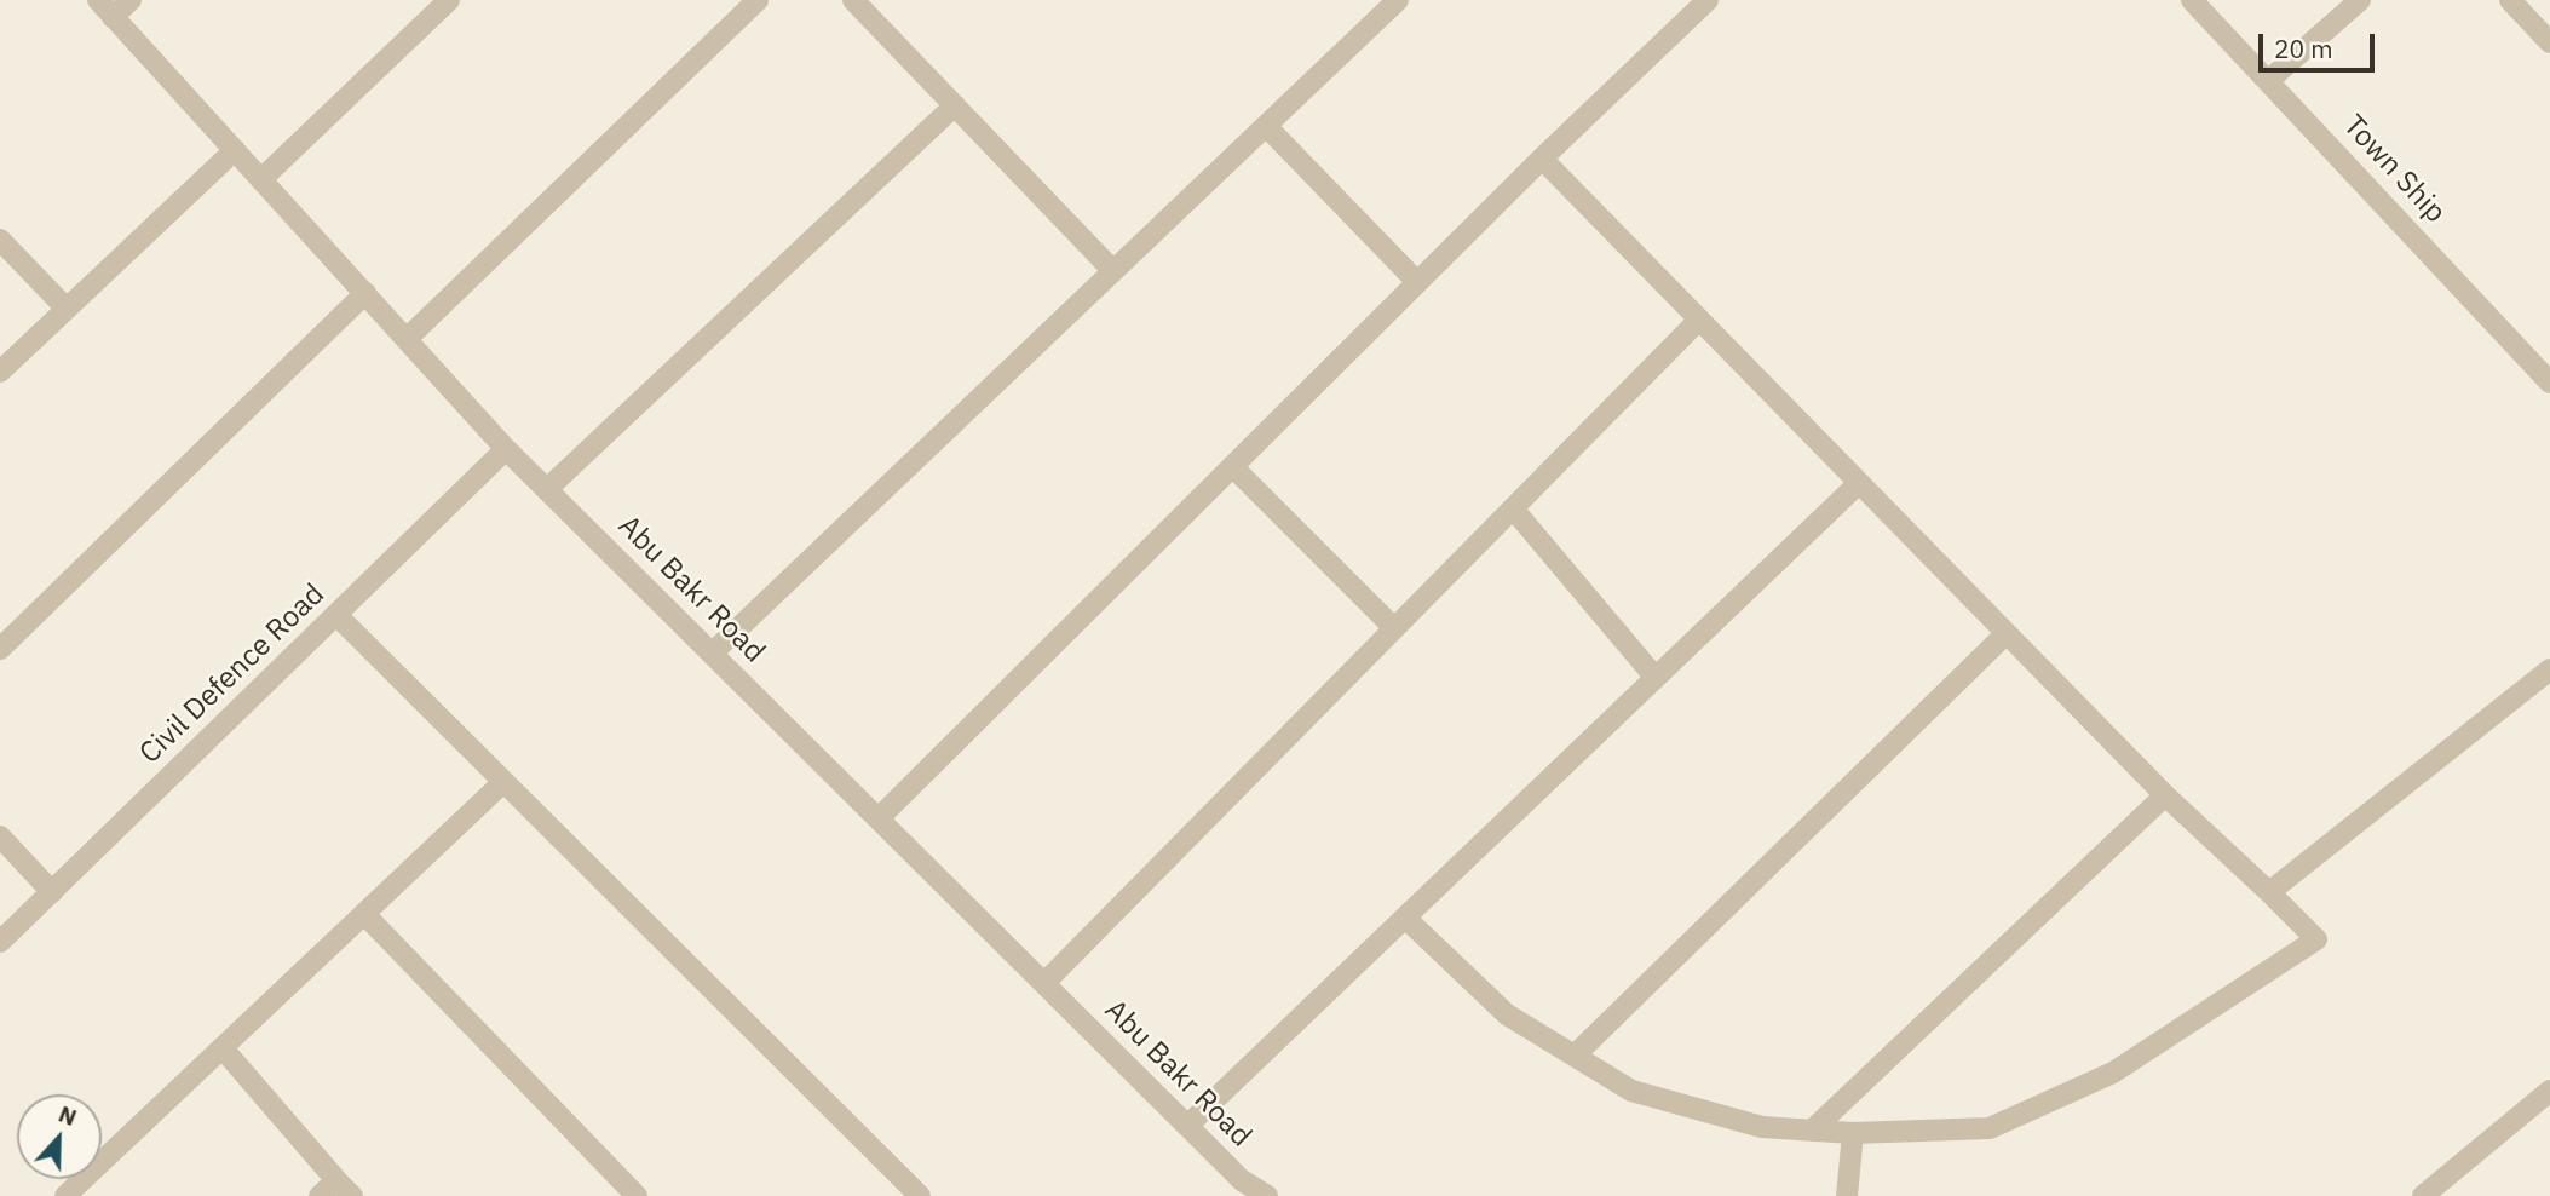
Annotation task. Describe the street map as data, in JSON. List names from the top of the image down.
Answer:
{
  "streets": {
    "street": ["Town Ship", "Abu Bakr Road", "Civil Defence Road"]
  },
  "crossings": [
    ["Abu Bakr Road", "Civil Defence Road"]
  ],
  "scale_bar": "20 m",
  "north": "top"
}
